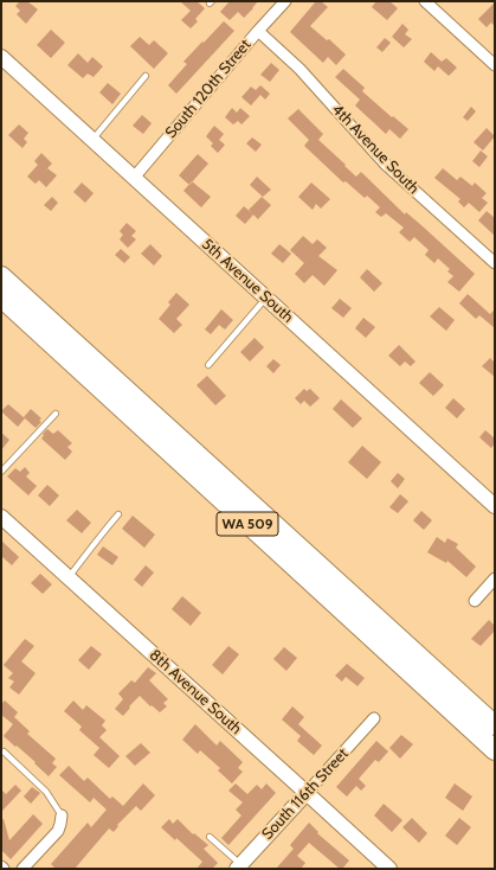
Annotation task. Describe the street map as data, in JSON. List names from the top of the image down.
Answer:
{
  "streets": {
    "highway": ["WA 509"],
    "street": [
      "South 120th Street",
      "4th Avenue South",
      "5th Avenue South",
      "8th Avenue South",
      "South 116th Street"
    ]
  },
  "crossings": [
    ["South 120th Street", "4th Avenue South"],
    ["South 120th Street", "5th Avenue South"],
    ["8th Avenue South", "South 116th Street"]
  ]
}
